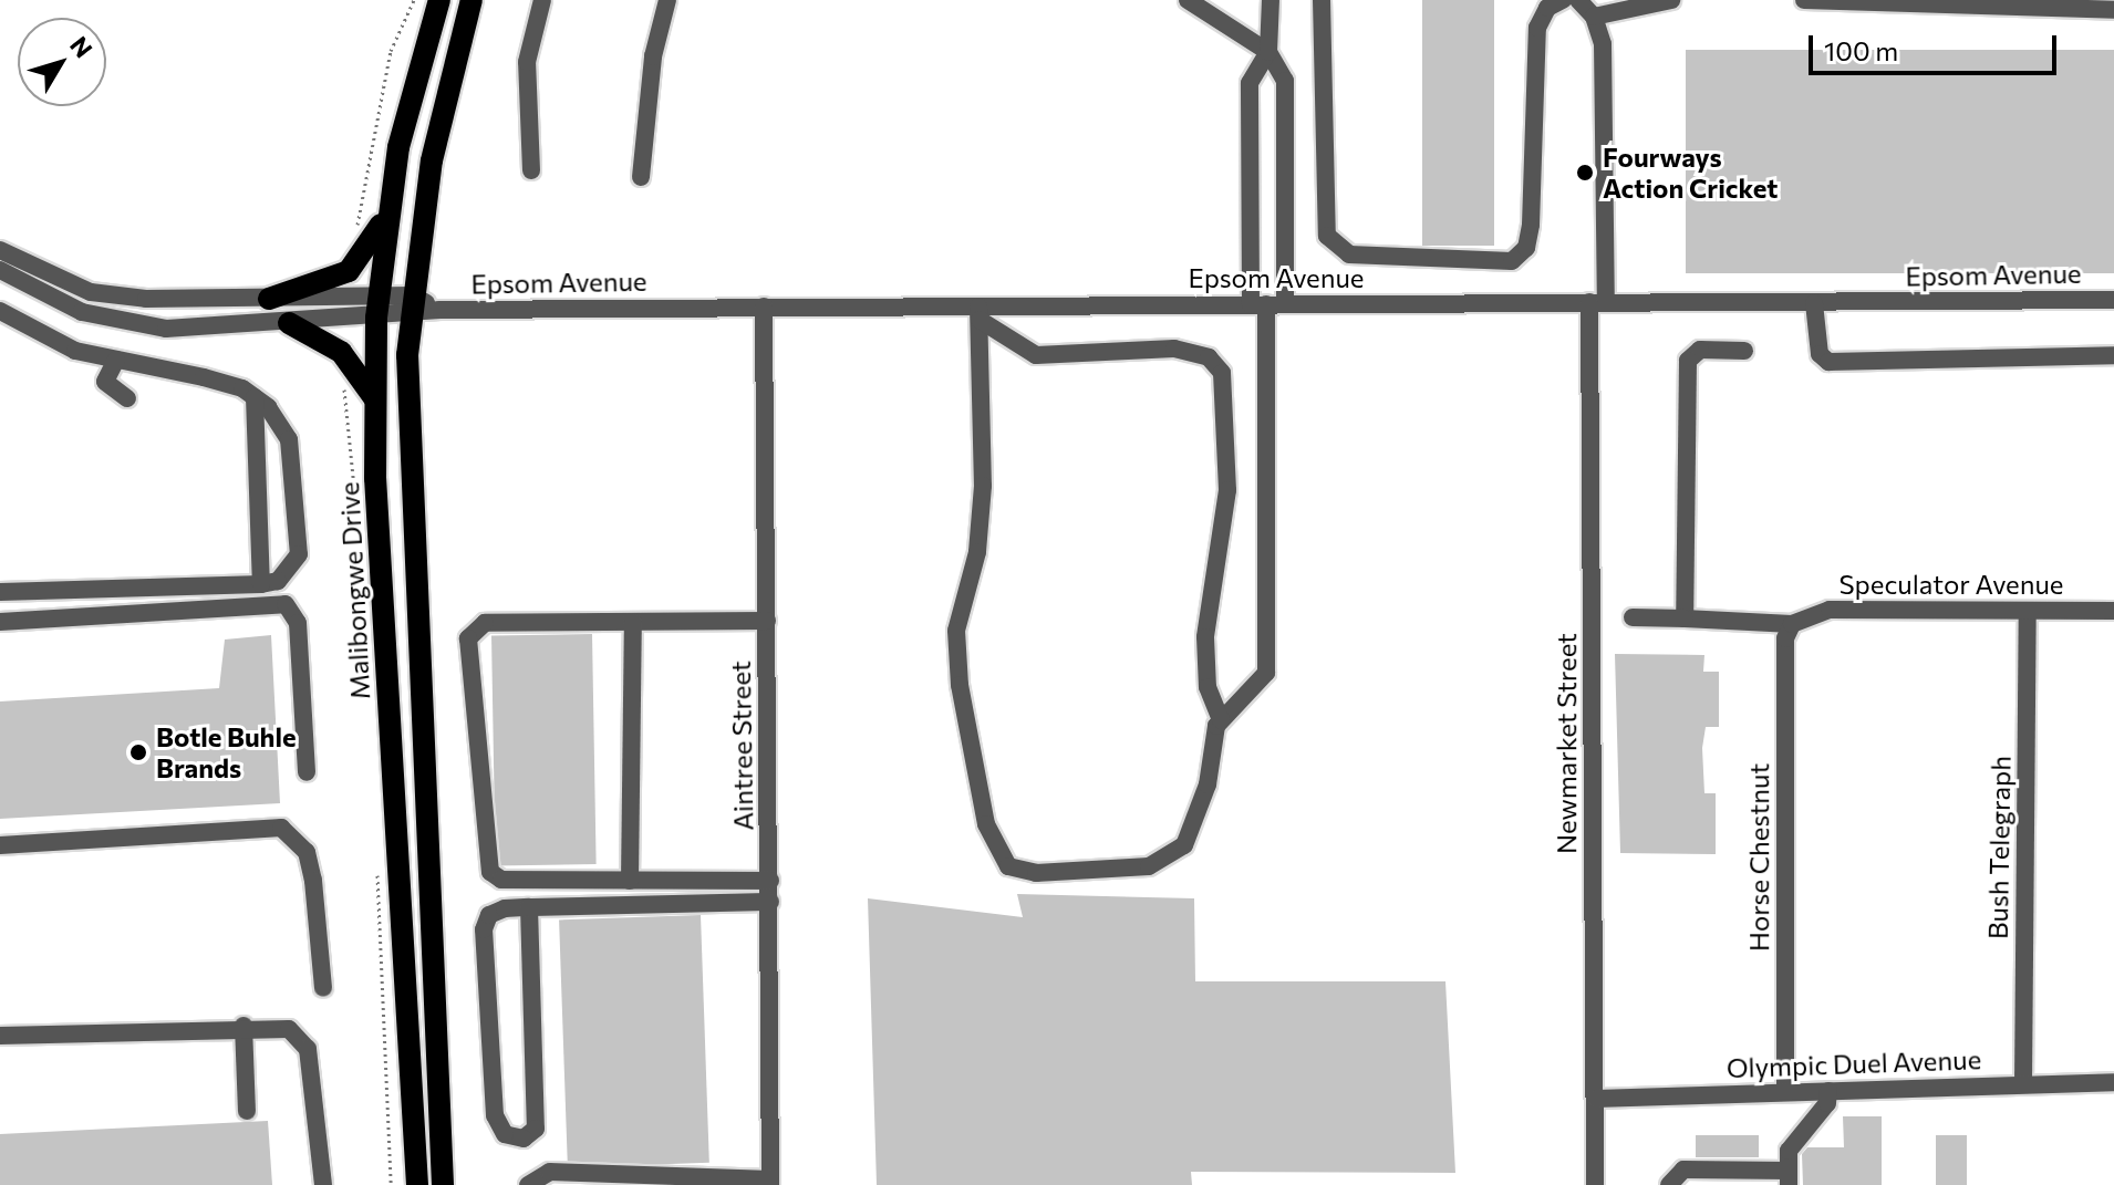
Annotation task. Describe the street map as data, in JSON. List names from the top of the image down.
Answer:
{
  "streets": {
    "main road": ["Malibongwe Drive"],
    "street": [
      "Epsom Avenue",
      "Speculator Avenue",
      "Newmarket Street",
      "Aintree Street",
      "Bush Telegraph",
      "Horse Chestnut",
      "Olympic Duel Avenue"
    ]
  },
  "crossings": [
    ["Epsom Avenue", "Newmarket Street"],
    ["Epsom Avenue", "Aintree Street"],
    ["Speculator Avenue", "Bush Telegraph"],
    ["Speculator Avenue", "Horse Chestnut"],
    ["Newmarket Street", "Olympic Duel Avenue"],
    ["Bush Telegraph", "Olympic Duel Avenue"],
    ["Horse Chestnut", "Olympic Duel Avenue"]
  ],
  "places": ["Fourways Action Cricket", "Botle Buhle Brands"],
  "scale_bar": "100 m",
  "north": "top right"
}
